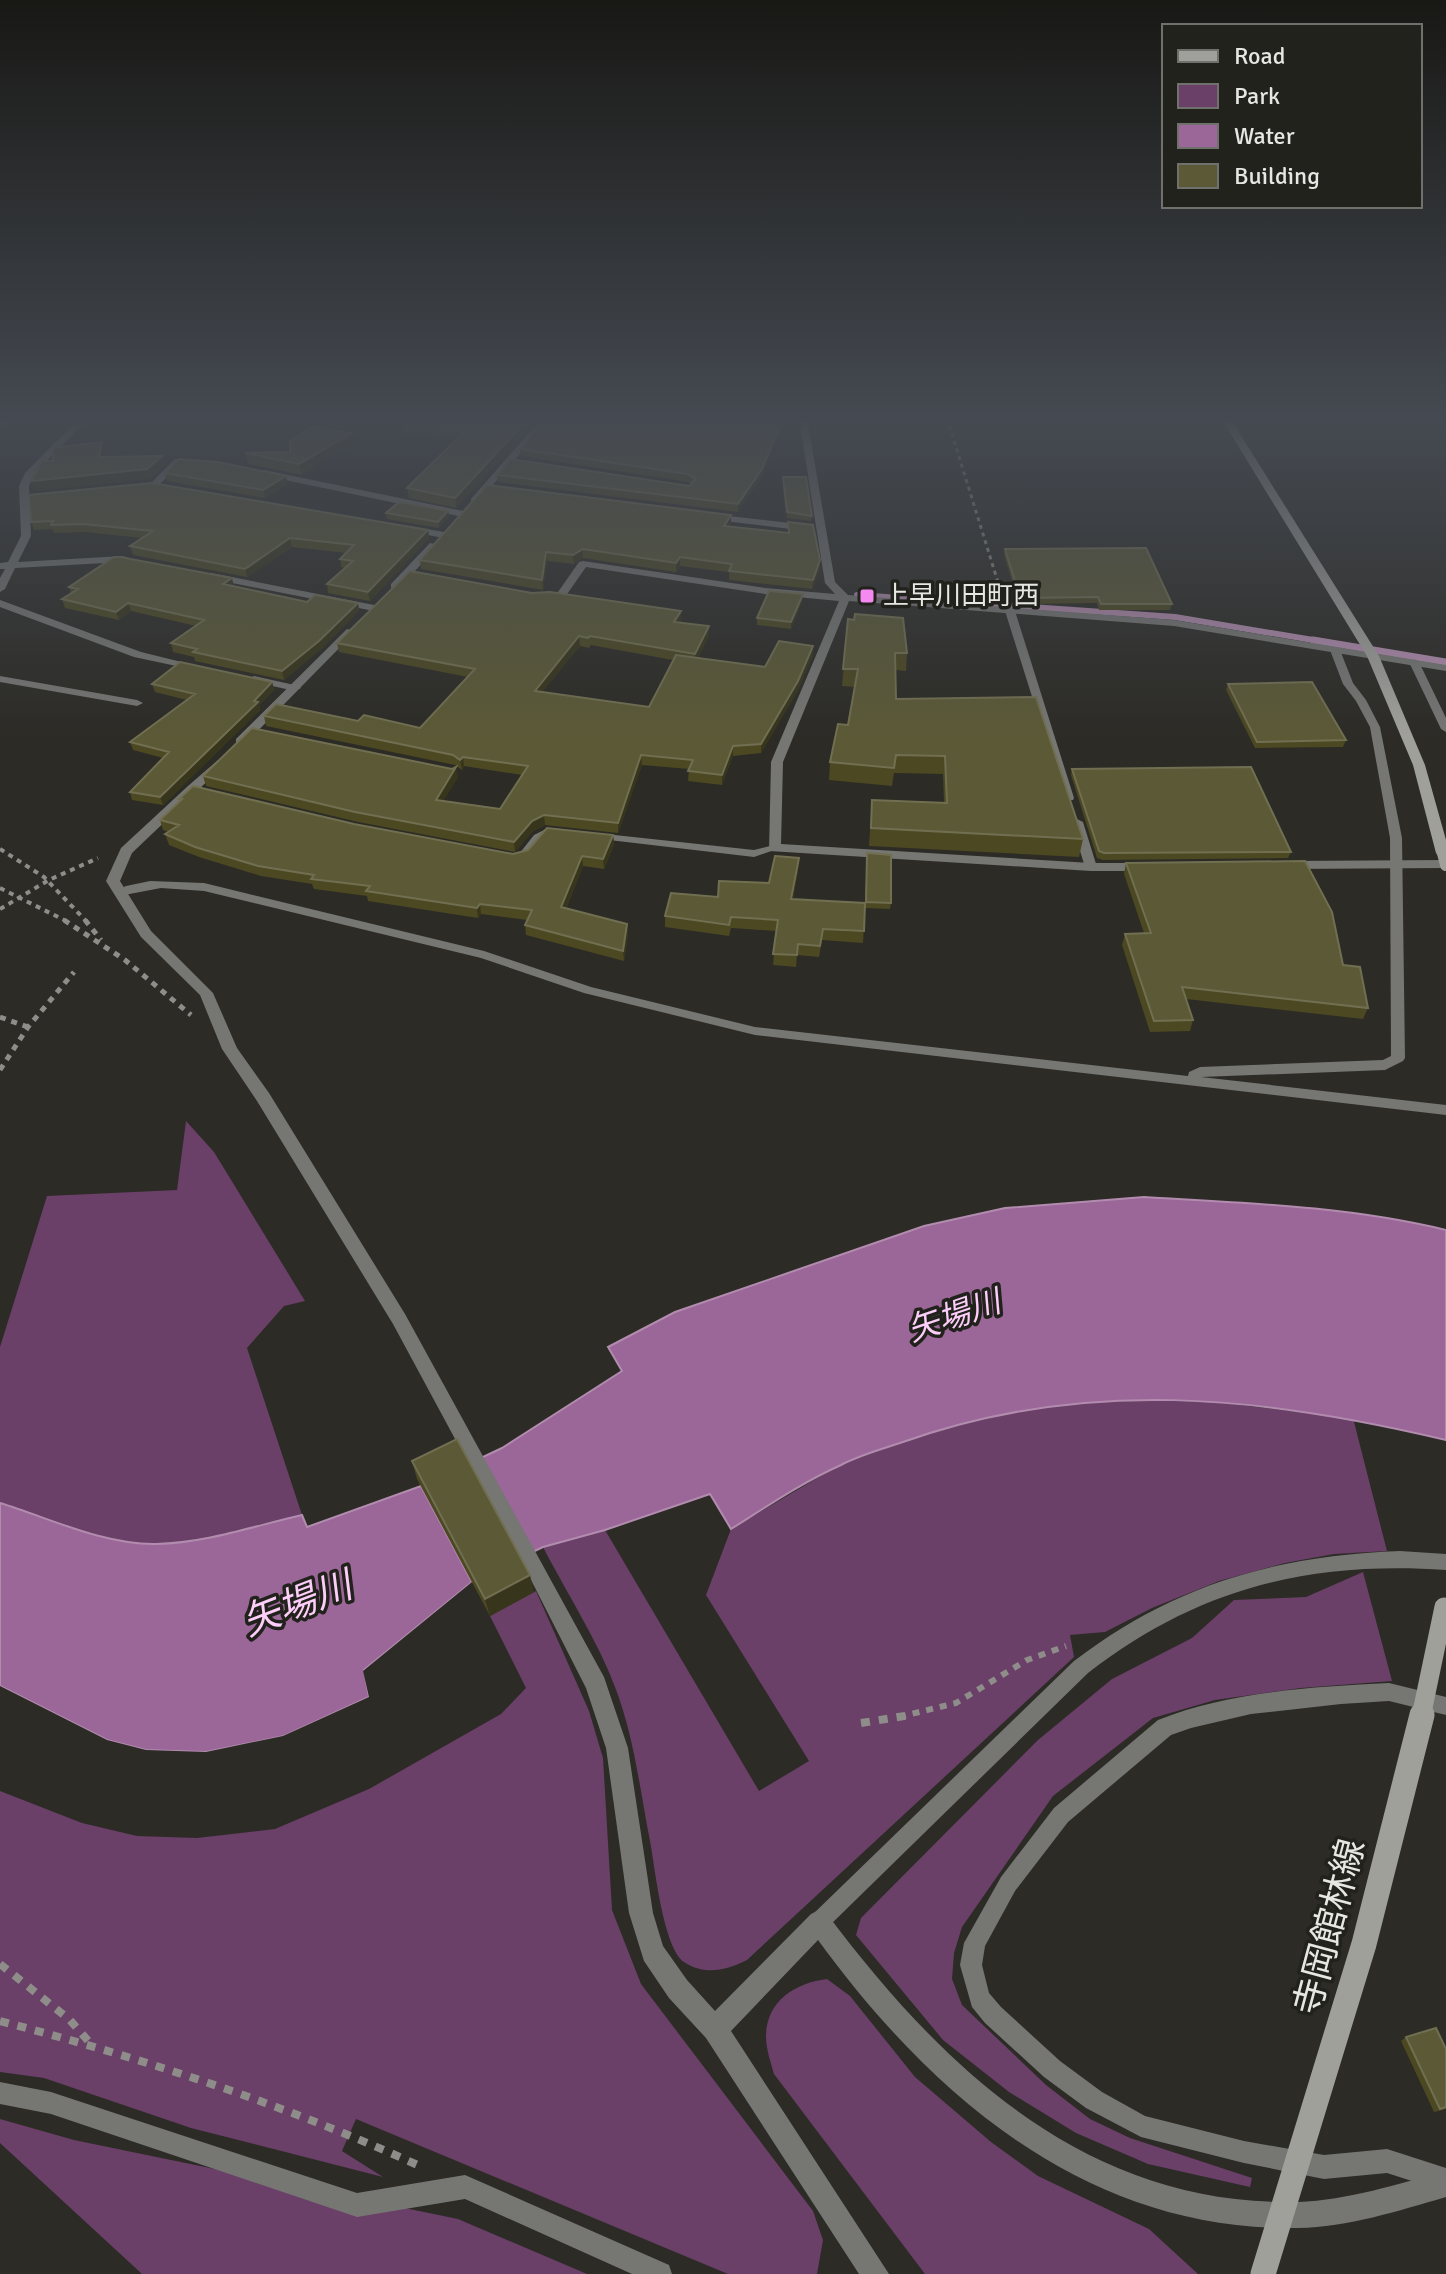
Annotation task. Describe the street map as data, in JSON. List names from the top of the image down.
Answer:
{
  "streets": {
    "main road": ["寺岡館林線"]
  },
  "water": ["矢場川"],
  "places": {
    "transit": ["上早川田町西"]
  },
  "legend": [
    "Road",
    "Park",
    "Water",
    "Building"
  ]
}
